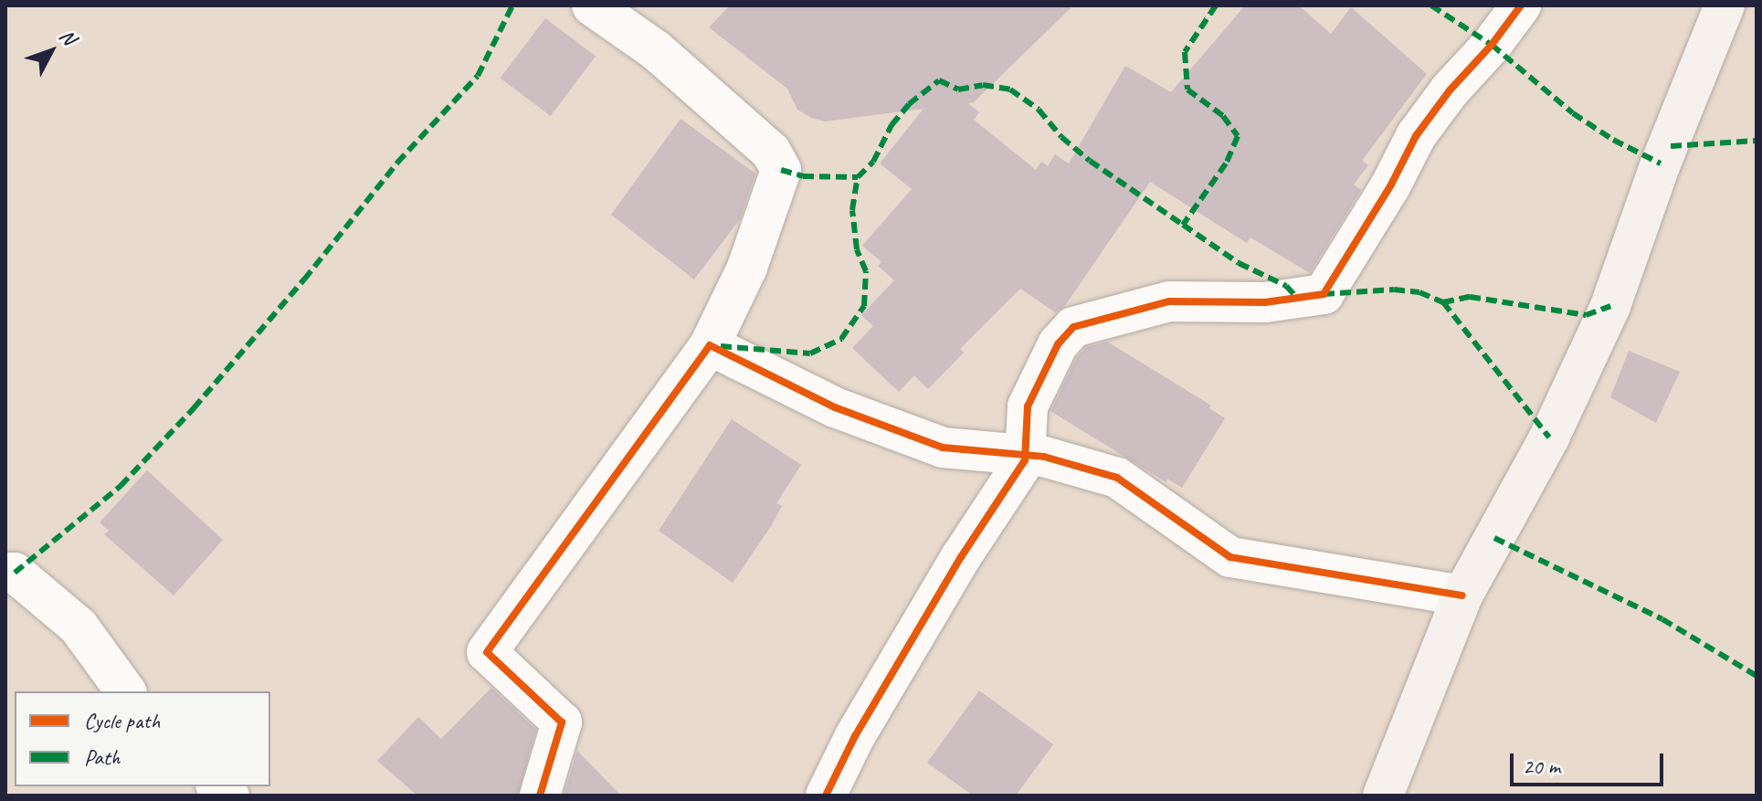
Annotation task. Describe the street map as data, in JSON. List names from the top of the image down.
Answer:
{
  "legend": ["Cycle path", "Path"],
  "scale_bar": "20 m",
  "north": "top right"
}
